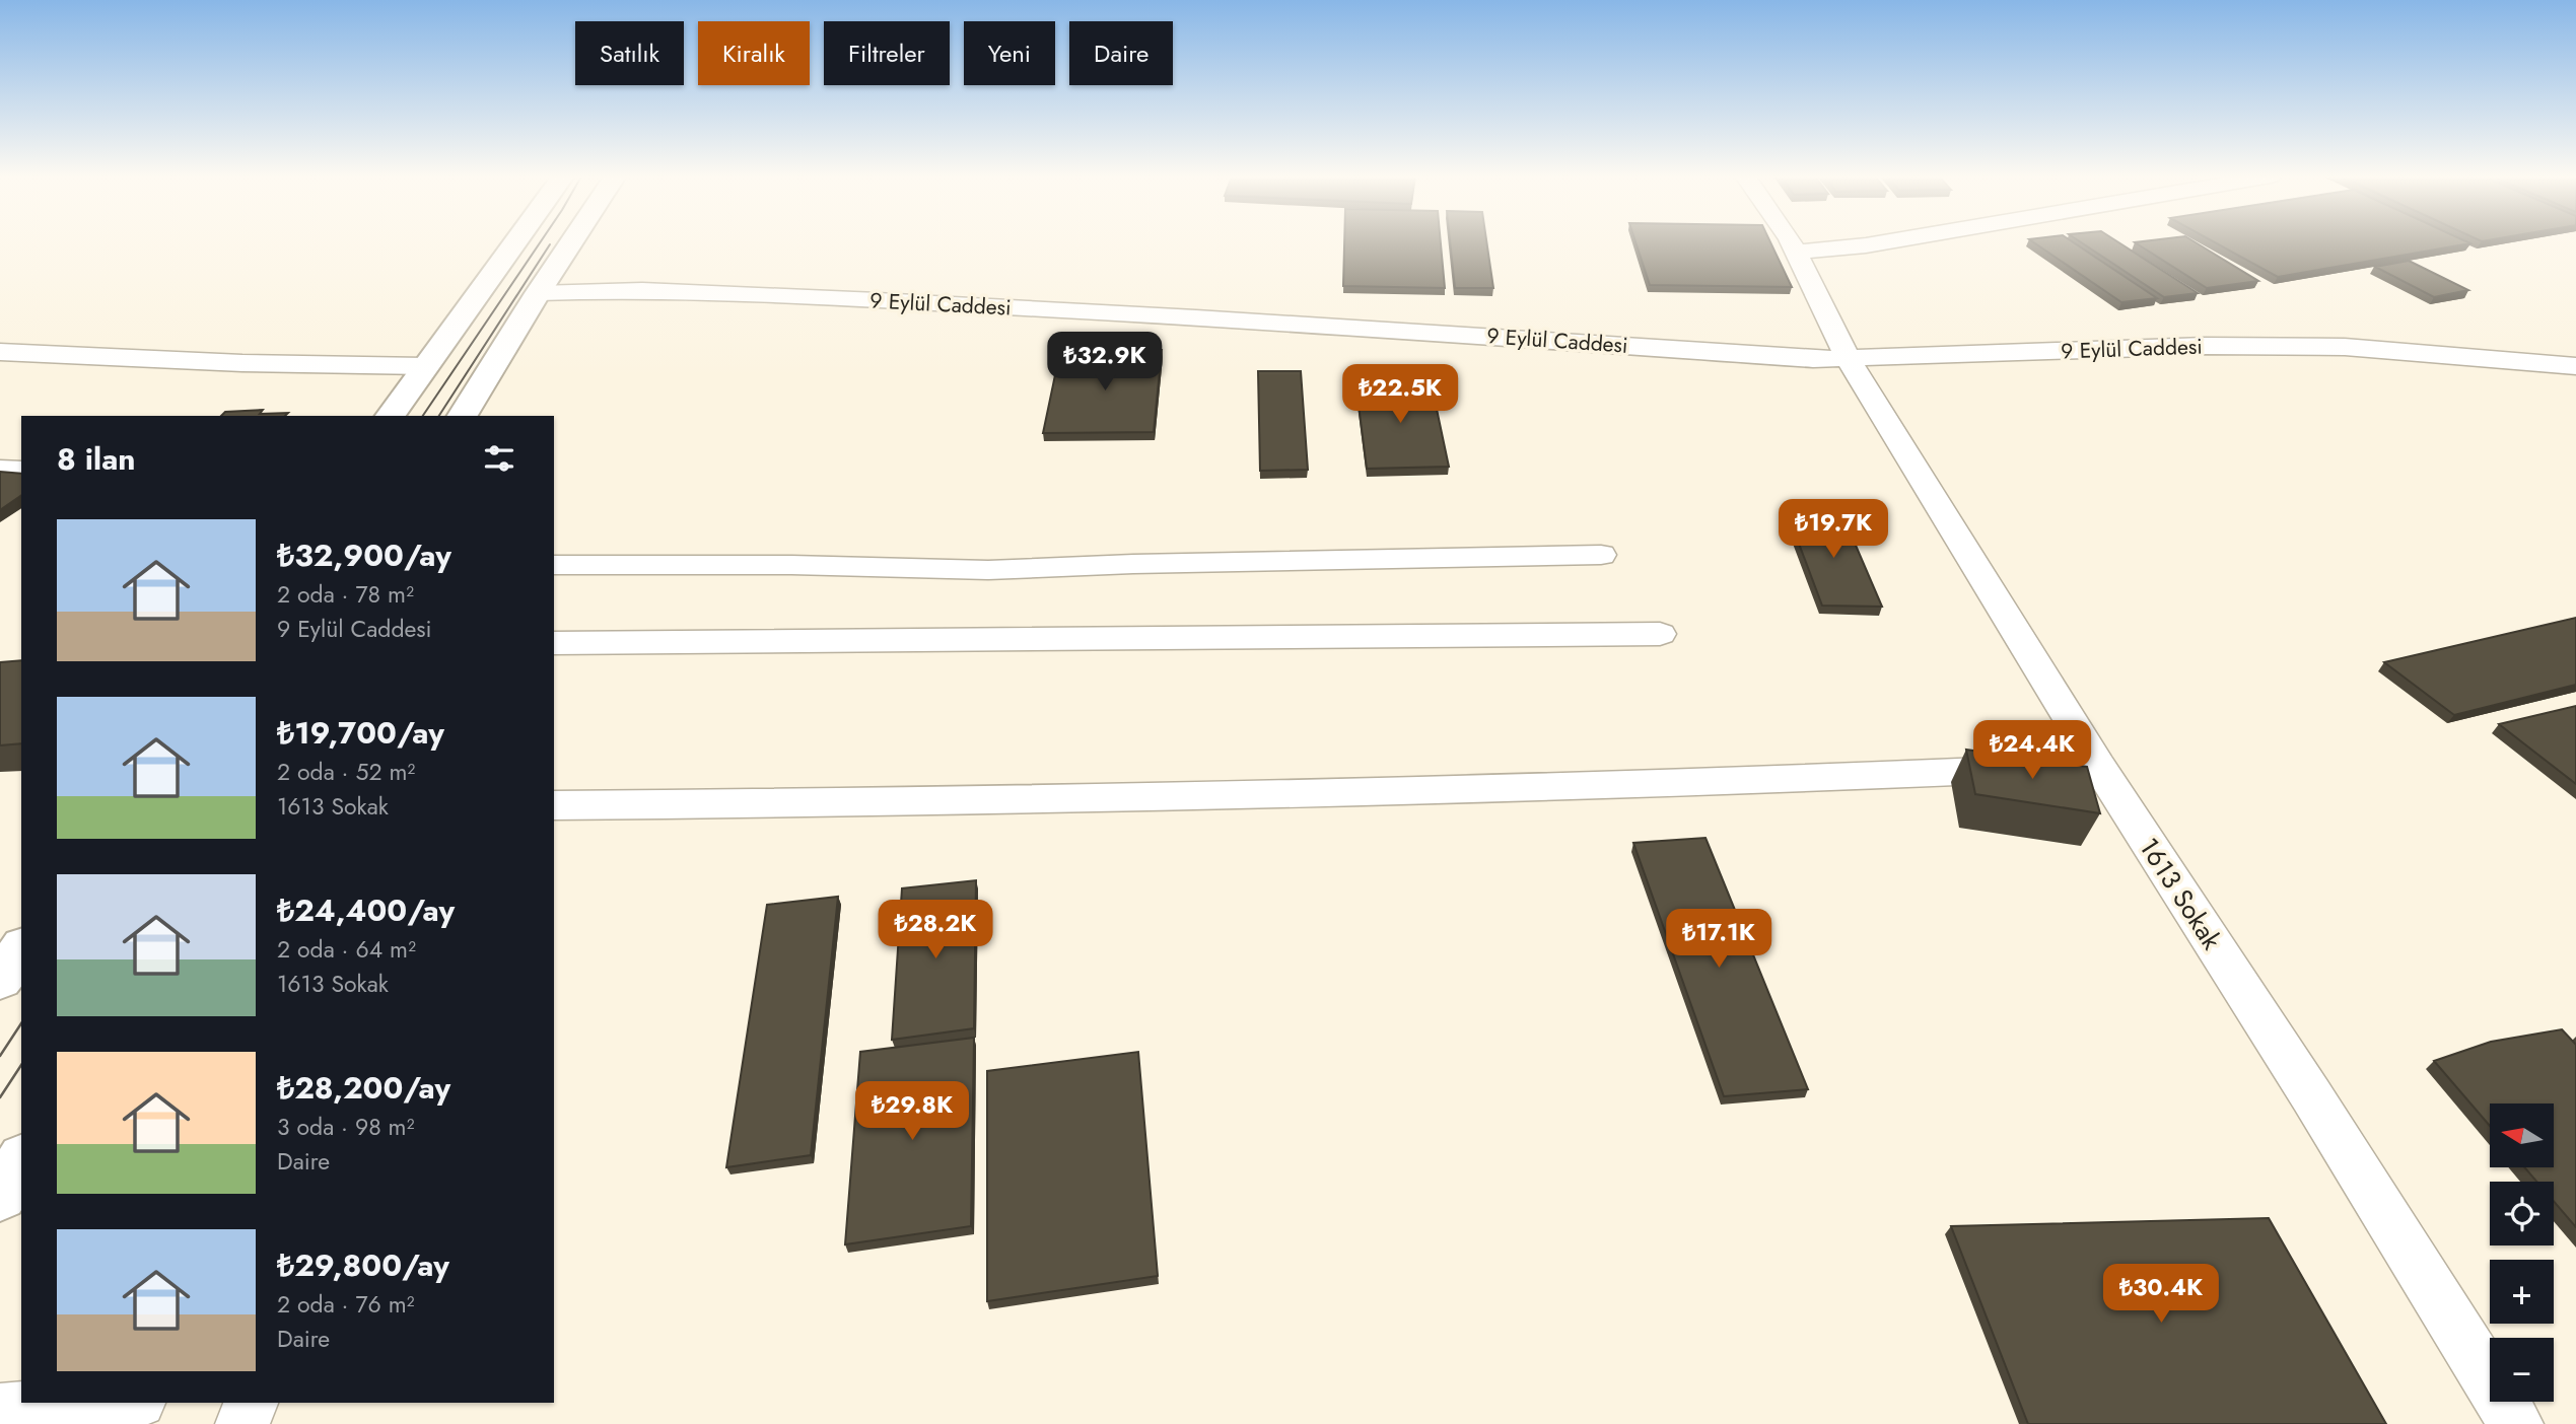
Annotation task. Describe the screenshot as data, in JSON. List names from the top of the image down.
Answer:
{
  "streets": {
    "street": ["9 Eylül Caddesi", "1613 Sokak"]
  },
  "crossings": [
    ["9 Eylül Caddesi", "1613 Sokak"]
  ],
  "north": "left",
  "page": {
    "chip": [
      "Satılık",
      "Kiralık",
      "Filtreler",
      "Yeni",
      "Daire"
    ],
    "price": [
      "₺32.9K",
      "₺22.5K",
      "₺19.7K",
      "₺24.4K",
      "₺28.2K",
      "₺17.1K",
      "₺29.8K",
      "₺30.4K"
    ],
    "heading": "8 ilan",
    "list": [
      {
        "name": "₺32,900/ay",
        "note": "2 oda · 78 m² · 9 Eylül Caddesi"
      },
      {
        "name": "₺19,700/ay",
        "note": "2 oda · 52 m² · 1613 Sokak"
      },
      {
        "name": "₺24,400/ay",
        "note": "2 oda · 64 m² · 1613 Sokak"
      },
      {
        "name": "₺28,200/ay",
        "note": "3 oda · 98 m² · Daire"
      },
      {
        "name": "₺29,800/ay",
        "note": "2 oda · 76 m² · Daire"
      }
    ],
    "map_buttons": ["+", "−"]
  }
}
